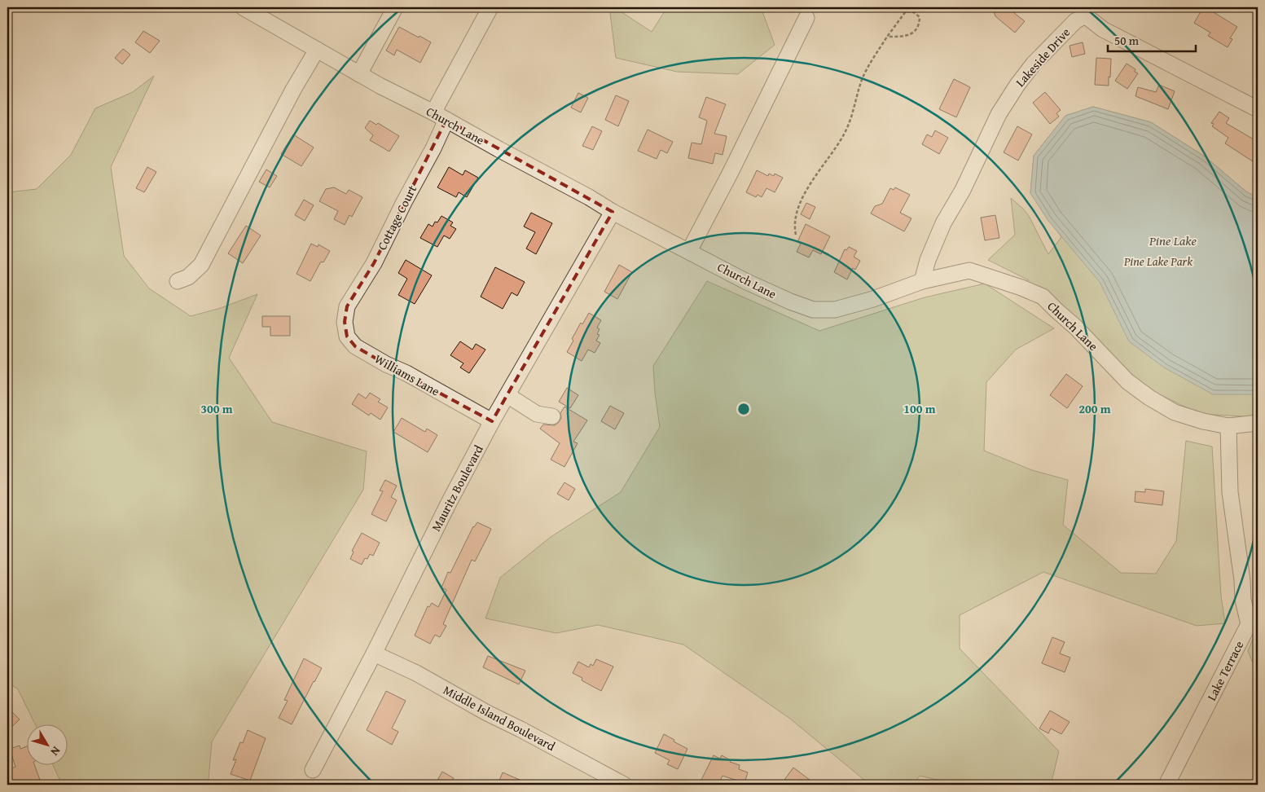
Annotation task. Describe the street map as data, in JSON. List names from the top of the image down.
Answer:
{
  "streets": {
    "street": [
      "Lakeside Drive",
      "Church Lane",
      "Cottage Court",
      "Williams Lane",
      "Mauritz Boulevard",
      "Lake Terrace",
      "Middle Island Boulevard"
    ]
  },
  "crossings": [
    ["Lakeside Drive", "Church Lane"],
    ["Church Lane", "Cottage Court"],
    ["Church Lane", "Mauritz Boulevard"],
    ["Church Lane", "Lake Terrace"],
    ["Cottage Court", "Williams Lane"],
    ["Williams Lane", "Mauritz Boulevard"],
    ["Mauritz Boulevard", "Middle Island Boulevard"]
  ],
  "water": ["Pine Lake"],
  "parks": ["Pine Lake Park"],
  "scale_bar": "50 m",
  "north": "bottom right",
  "rings": ["100 m", "200 m", "300 m"]
}
